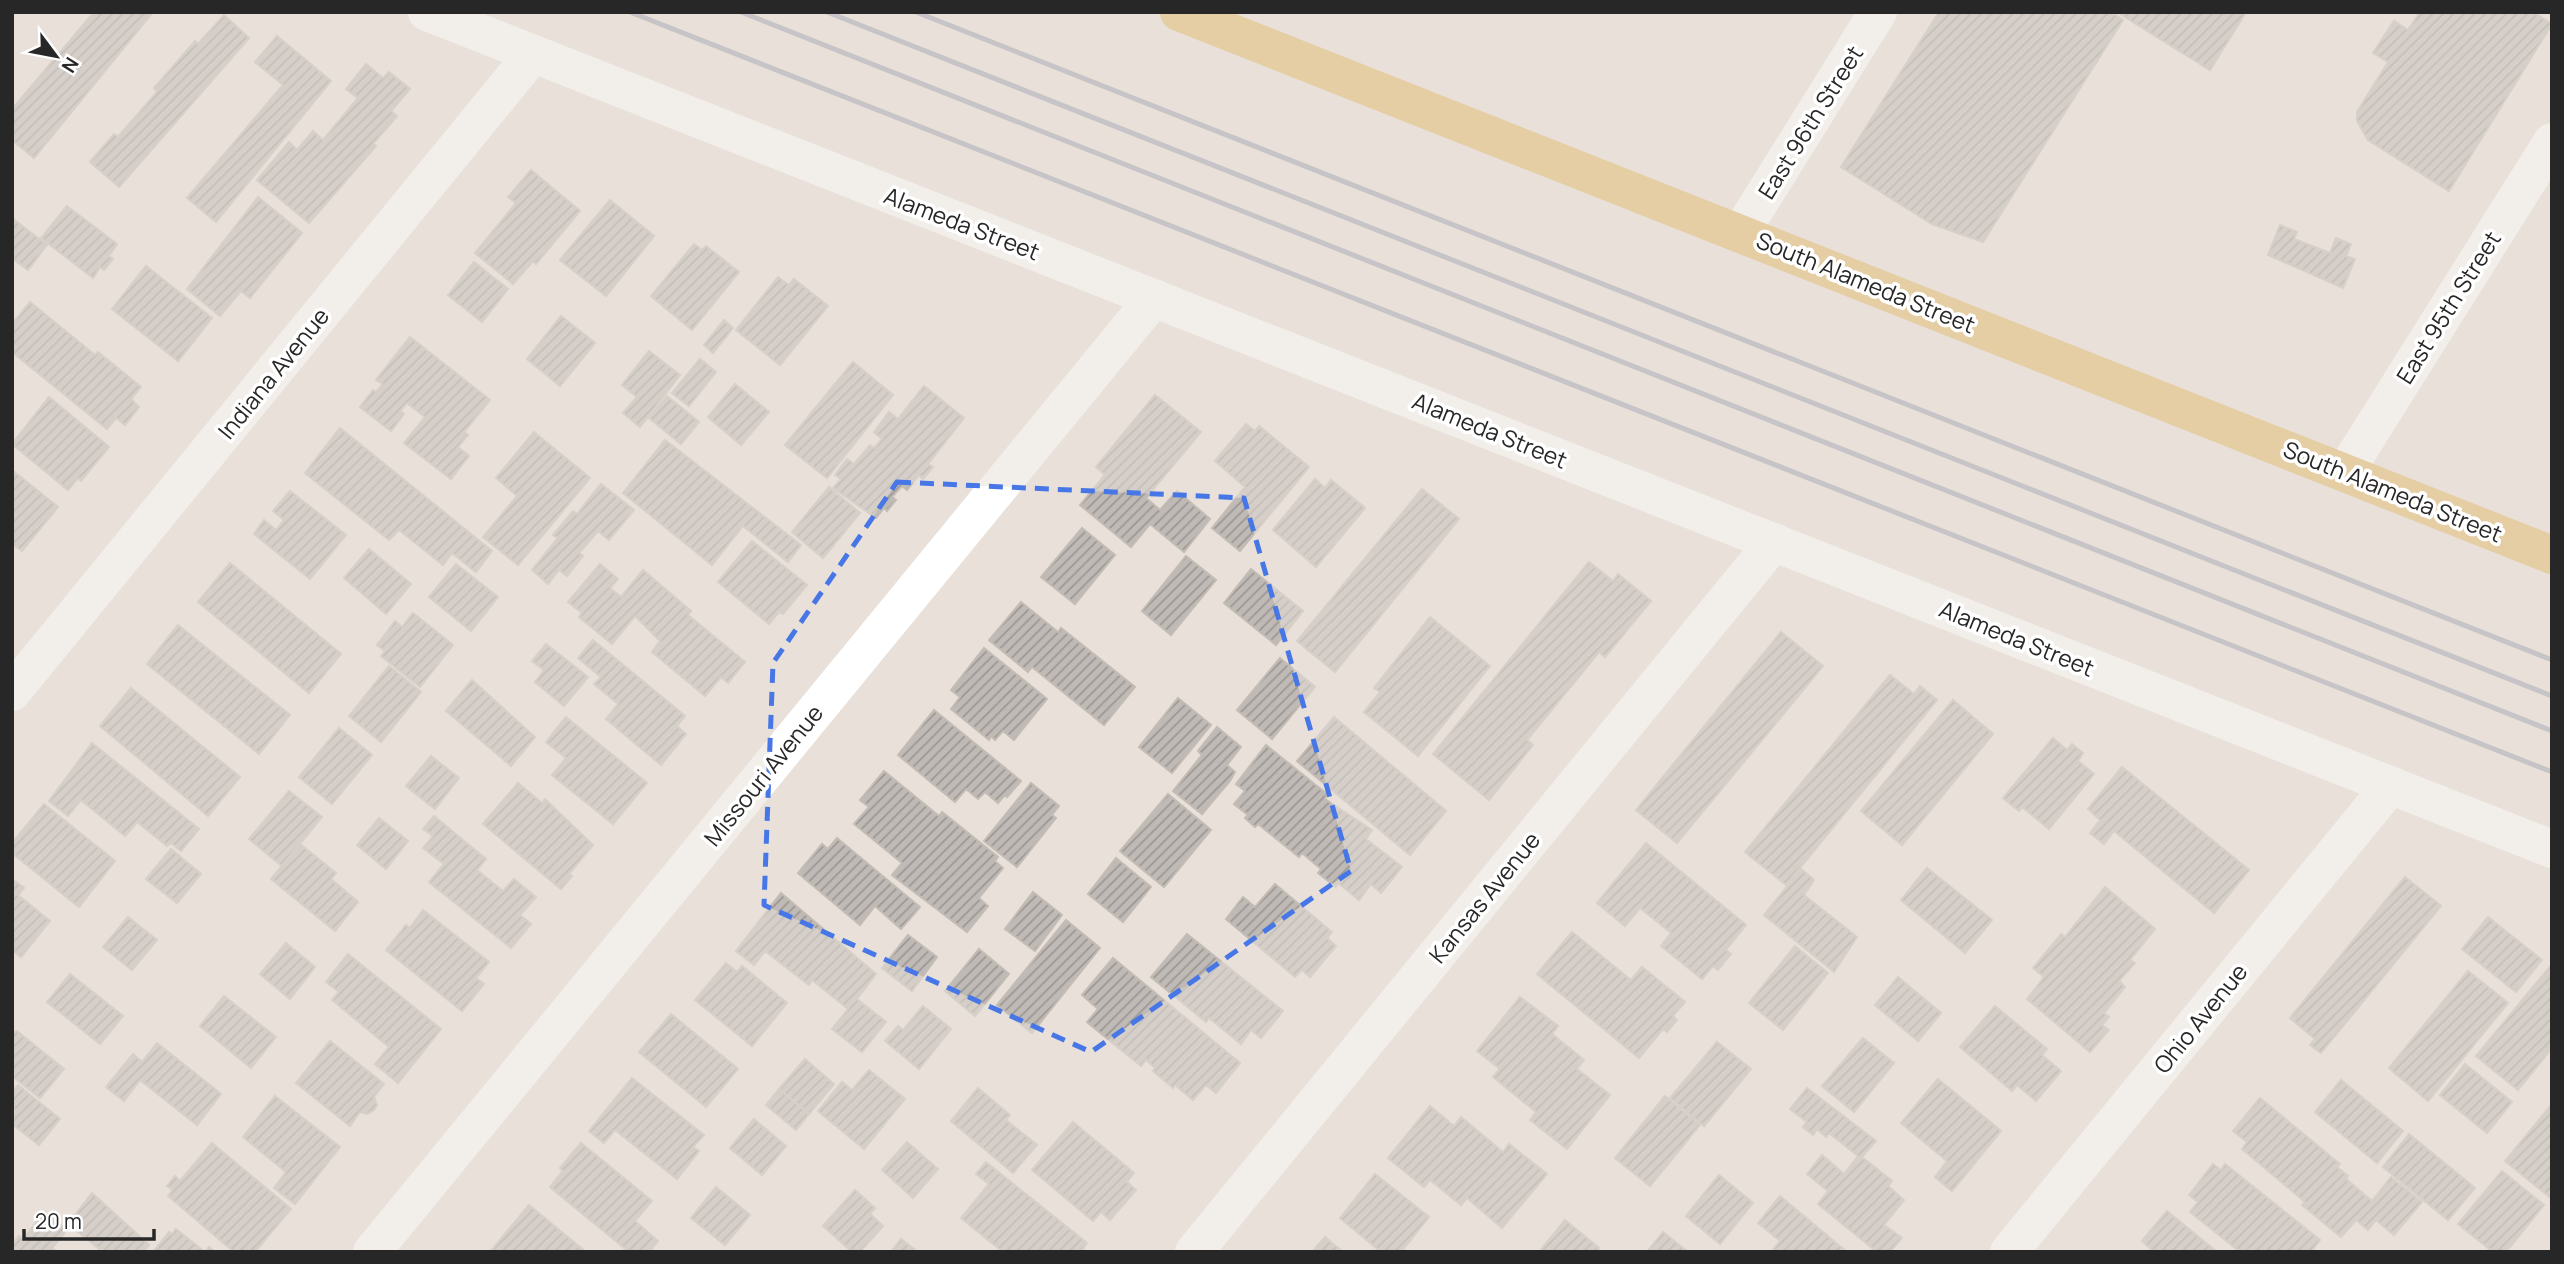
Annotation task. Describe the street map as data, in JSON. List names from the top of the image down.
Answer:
{
  "streets": {
    "main road": ["South Alameda Street"],
    "street": [
      "East 96th Street",
      "Alameda Street",
      "East 95th Street",
      "Indiana Avenue",
      "Missouri Avenue",
      "Kansas Avenue",
      "Ohio Avenue"
    ]
  },
  "crossings": [
    ["East 96th Street", "South Alameda Street"],
    ["Alameda Street", "Indiana Avenue"],
    ["Alameda Street", "Missouri Avenue"],
    ["Alameda Street", "Kansas Avenue"],
    ["Alameda Street", "Ohio Avenue"],
    ["South Alameda Street", "East 95th Street"]
  ],
  "scale_bar": "20 m",
  "north": "bottom right"
}
